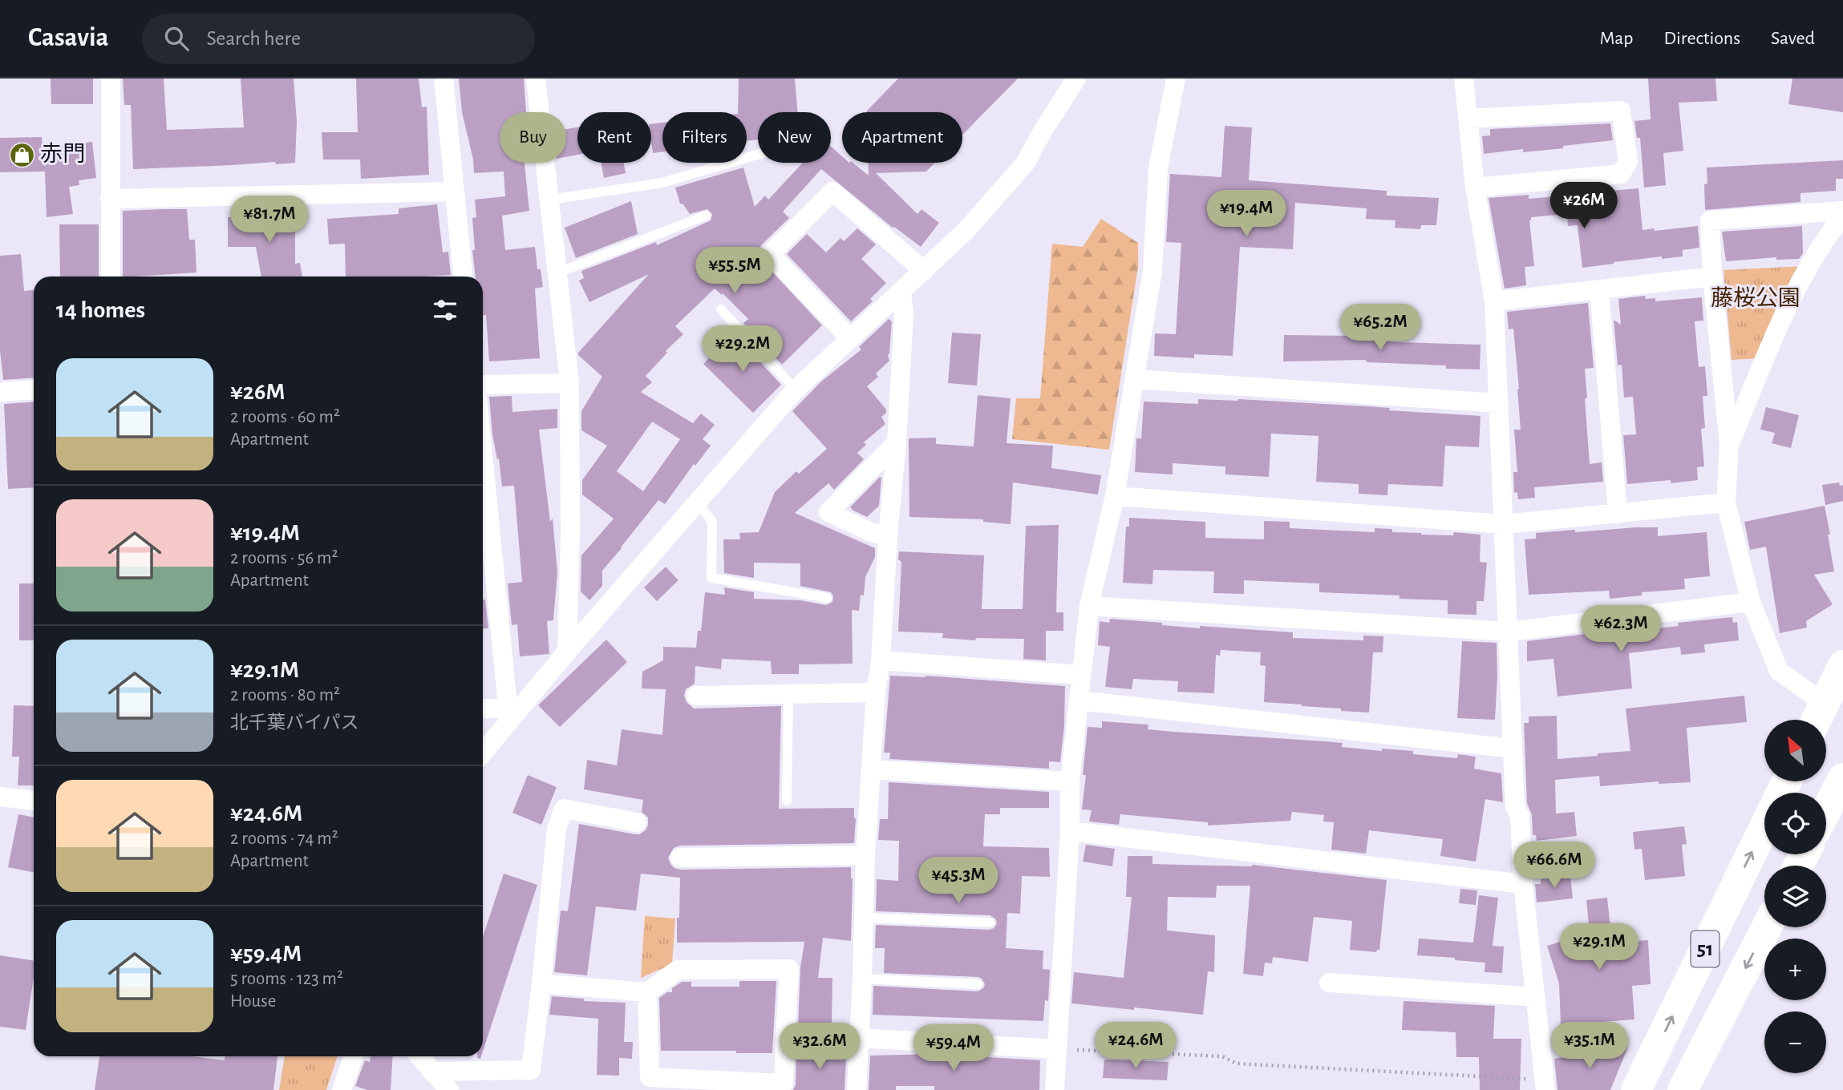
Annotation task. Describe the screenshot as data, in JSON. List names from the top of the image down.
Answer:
{
  "streets": {
    "highway": ["51"]
  },
  "parks": ["藤桜公園"],
  "places": {
    "shop": ["赤門"]
  },
  "north": "top left",
  "page": {
    "header": "Casavia",
    "search": "Search here",
    "nav": ["Map", "Directions", "Saved"],
    "chip": [
      "Buy",
      "Rent",
      "Filters",
      "New",
      "Apartment"
    ],
    "price": [
      "¥26M",
      "¥19.4M",
      "¥81.7M",
      "¥55.5M",
      "¥65.2M",
      "¥29.2M",
      "¥62.3M",
      "¥66.6M",
      "¥45.3M",
      "¥29.1M",
      "¥24.6M",
      "¥35.1M",
      "¥32.6M",
      "¥59.4M"
    ],
    "heading": "14 homes",
    "list": [
      {
        "name": "¥26M",
        "note": "2 rooms · 60 m² · Apartment"
      },
      {
        "name": "¥19.4M",
        "note": "2 rooms · 56 m² · Apartment"
      },
      {
        "name": "¥29.1M",
        "note": "2 rooms · 80 m² · 北千葉バイパス"
      },
      {
        "name": "¥24.6M",
        "note": "2 rooms · 74 m² · Apartment"
      },
      {
        "name": "¥59.4M",
        "note": "5 rooms · 123 m² · House"
      }
    ],
    "map_buttons": ["+", "−"]
  }
}
